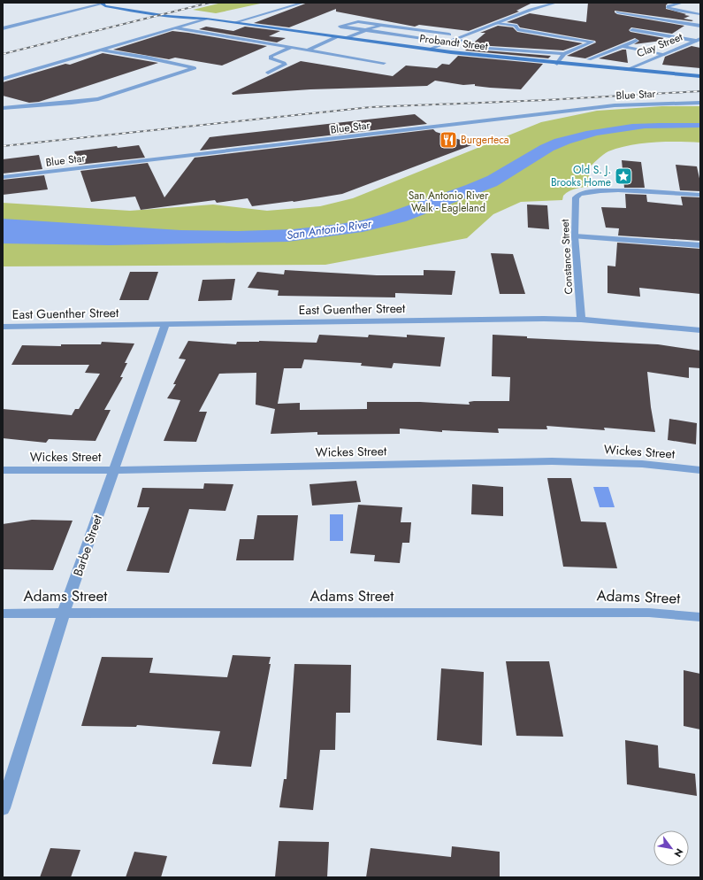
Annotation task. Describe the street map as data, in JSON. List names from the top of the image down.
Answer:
{
  "streets": {
    "main road": ["Probandt Street"],
    "street": [
      "Clay Street",
      "Blue Star",
      "Constance Street",
      "East Guenther Street",
      "Wickes Street",
      "Barbe Street",
      "Adams Street"
    ]
  },
  "crossings": [
    ["Probandt Street", "Clay Street"],
    ["Constance Street", "East Guenther Street"],
    ["East Guenther Street", "Barbe Street"],
    ["Wickes Street", "Barbe Street"],
    ["Barbe Street", "Adams Street"]
  ],
  "water": ["San Antonio River"],
  "parks": ["San Antonio River Walk - Eagleland"],
  "places": {
    "restaurant": ["Burgerteca"],
    "place": ["Old S. J. Brooks Home"]
  },
  "north": "bottom right"
}
